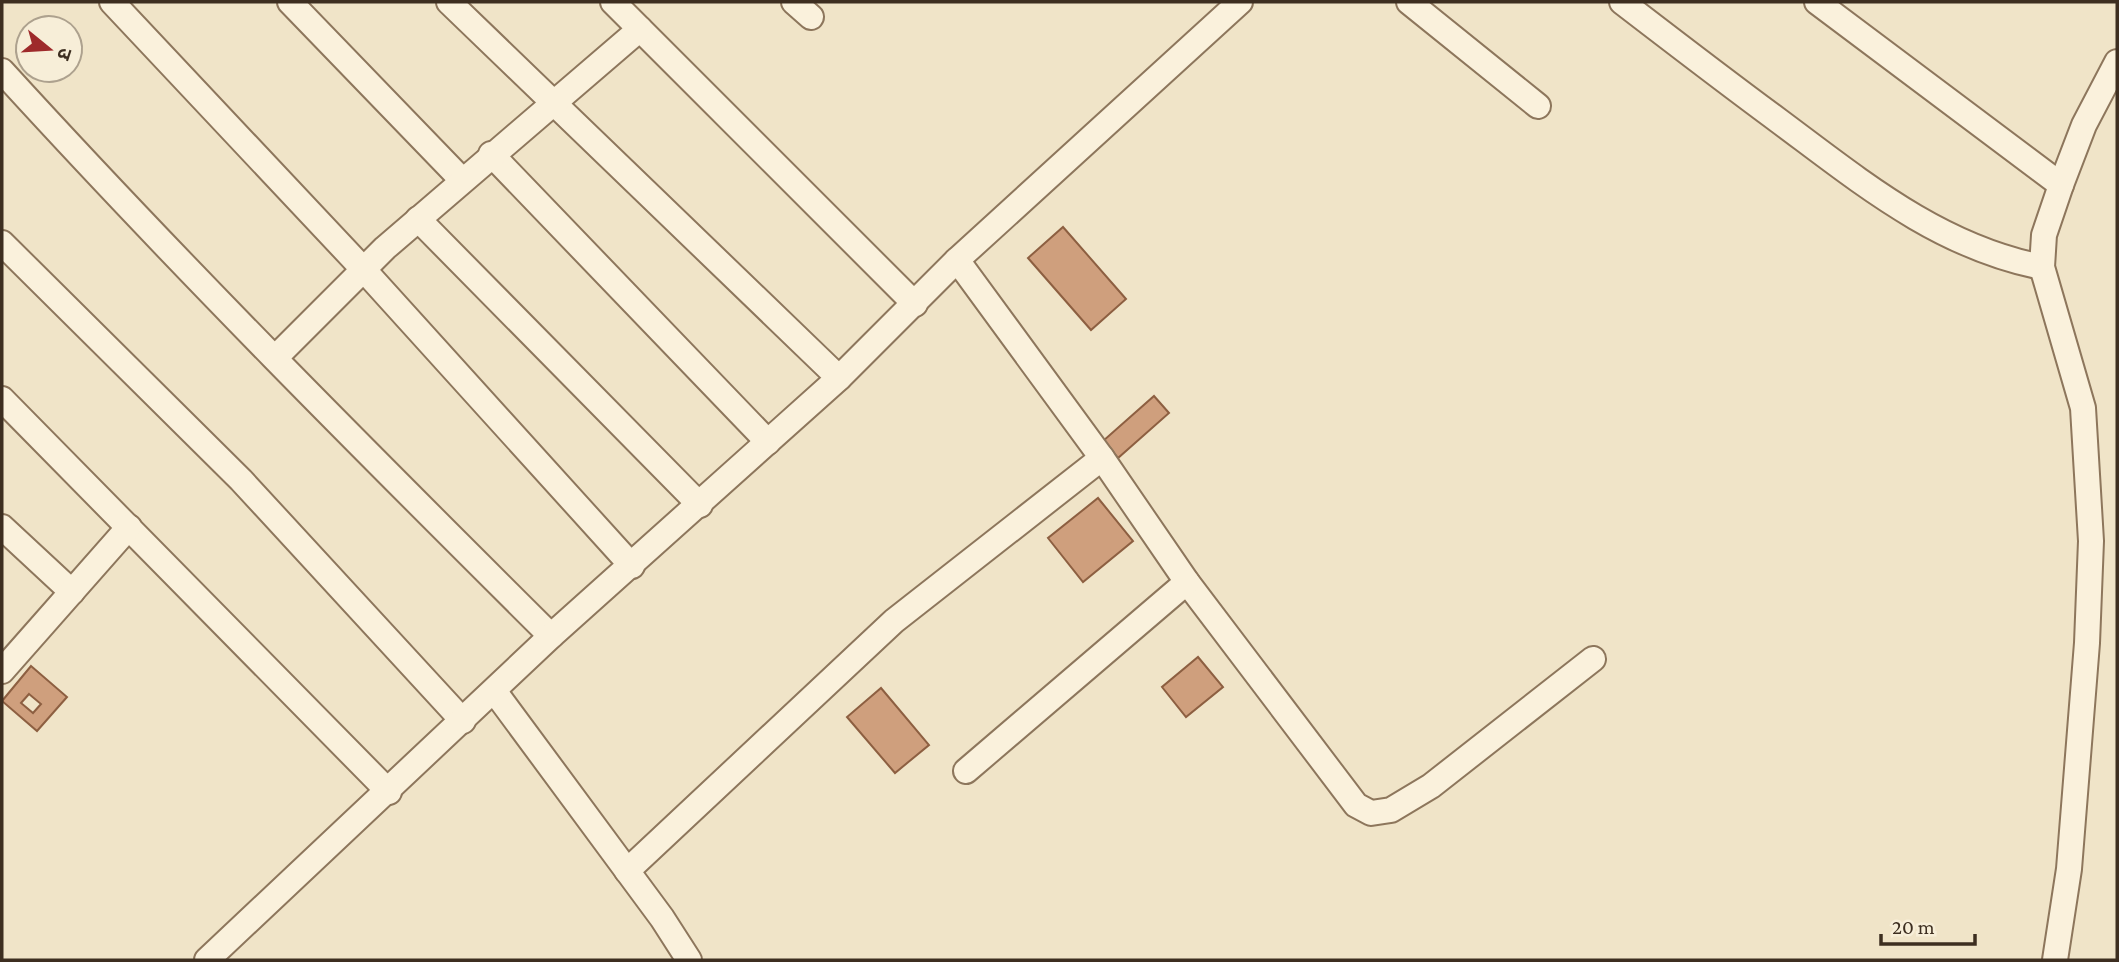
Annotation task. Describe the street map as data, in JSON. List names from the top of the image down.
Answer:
{
  "scale_bar": "20 m",
  "north": "right"
}
